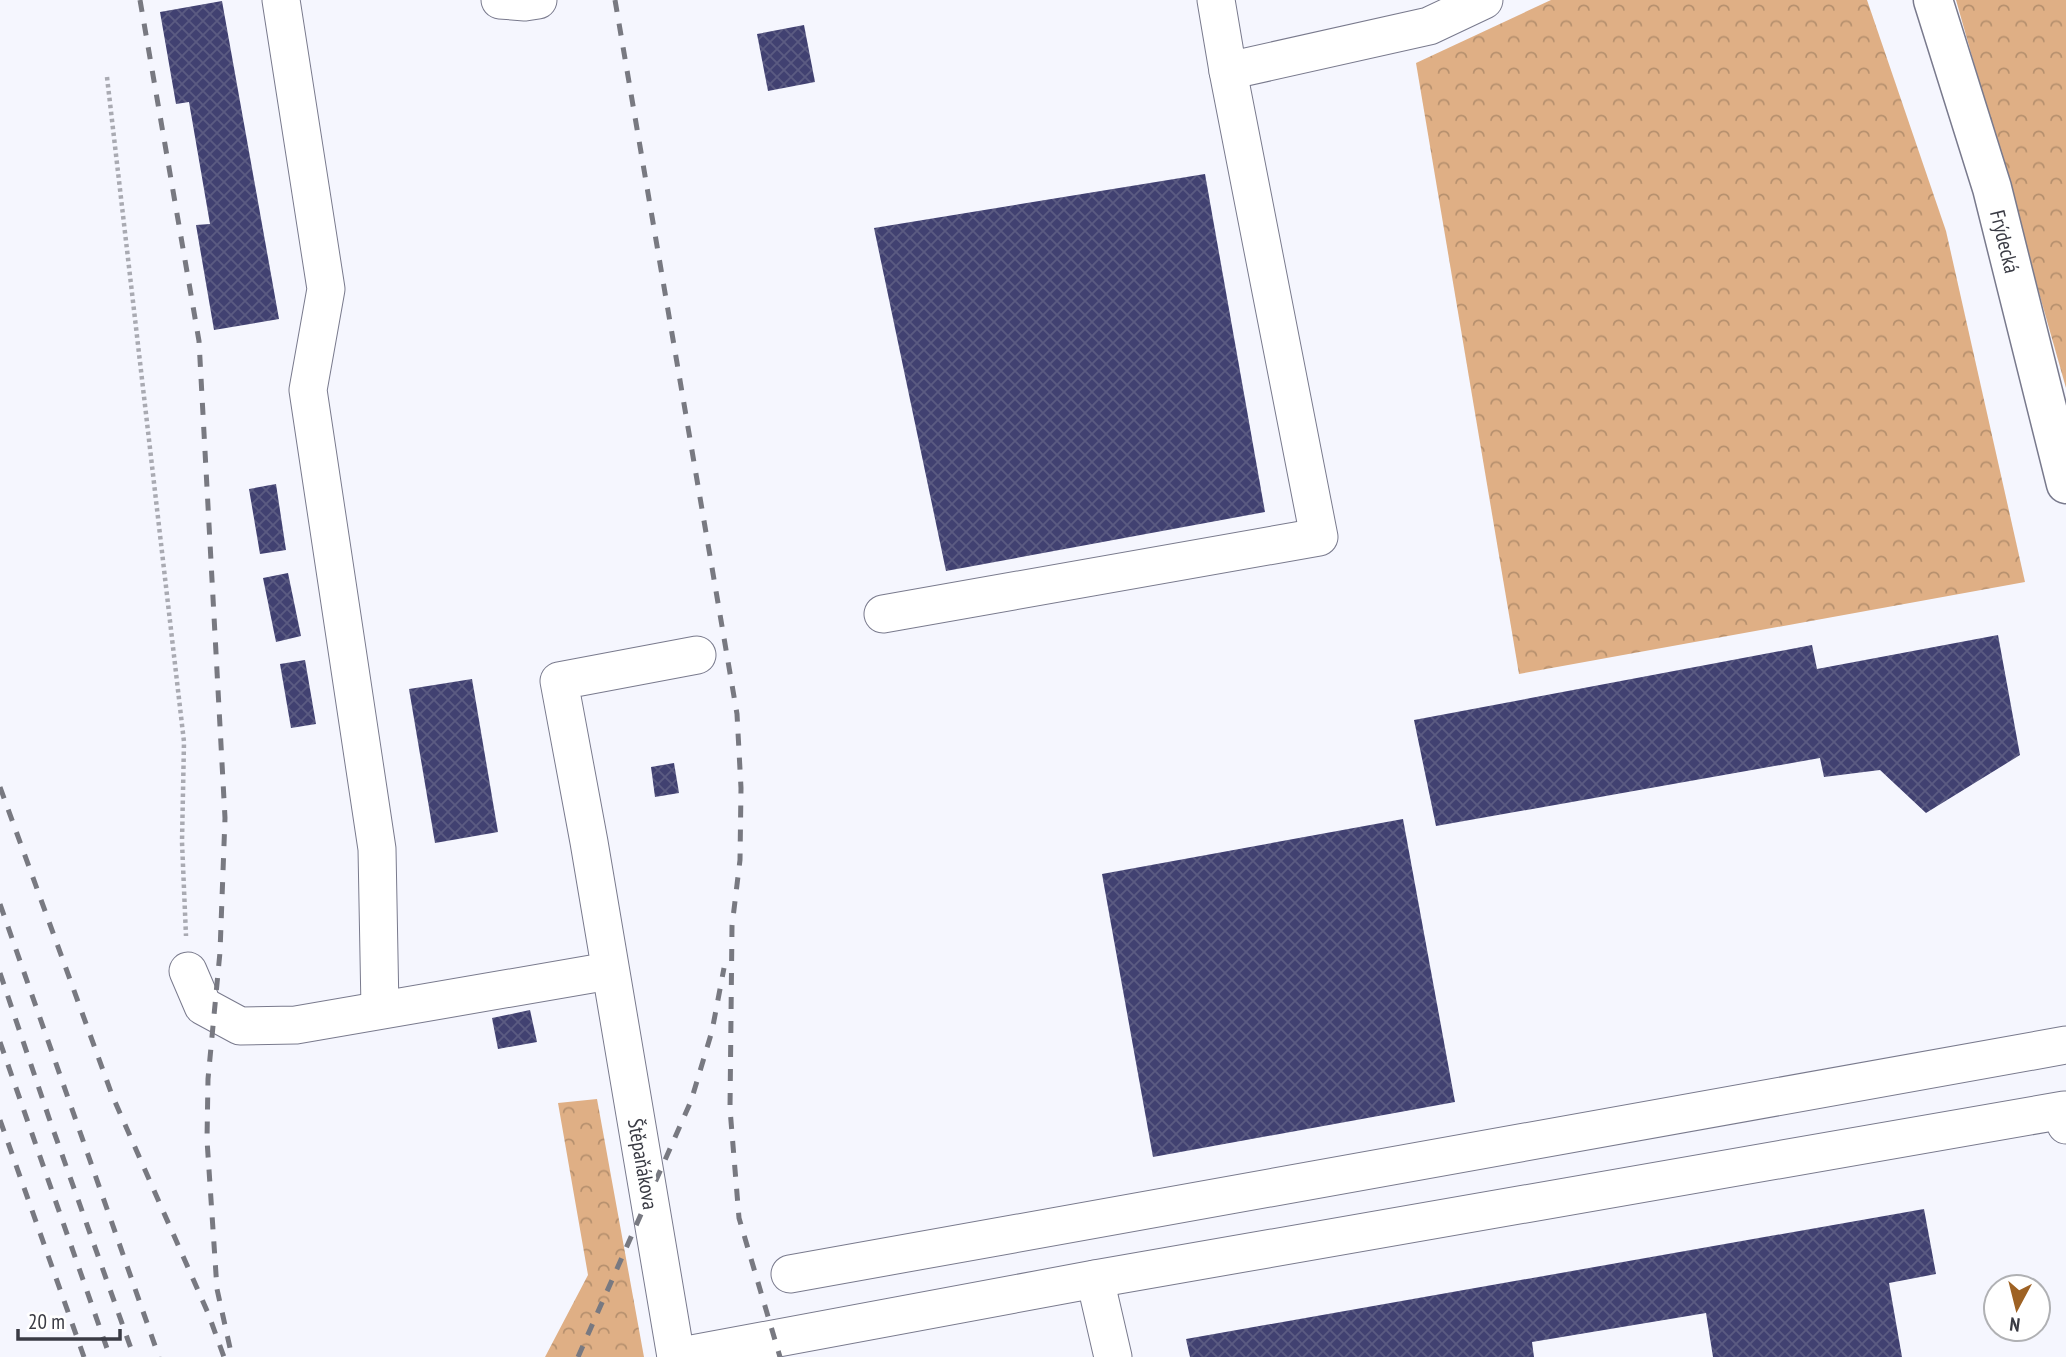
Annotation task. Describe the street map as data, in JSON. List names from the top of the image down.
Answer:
{
  "streets": {
    "main road": ["Frýdecká"],
    "street": ["Štěpaňákova"]
  },
  "scale_bar": "20 m",
  "north": "bottom"
}
